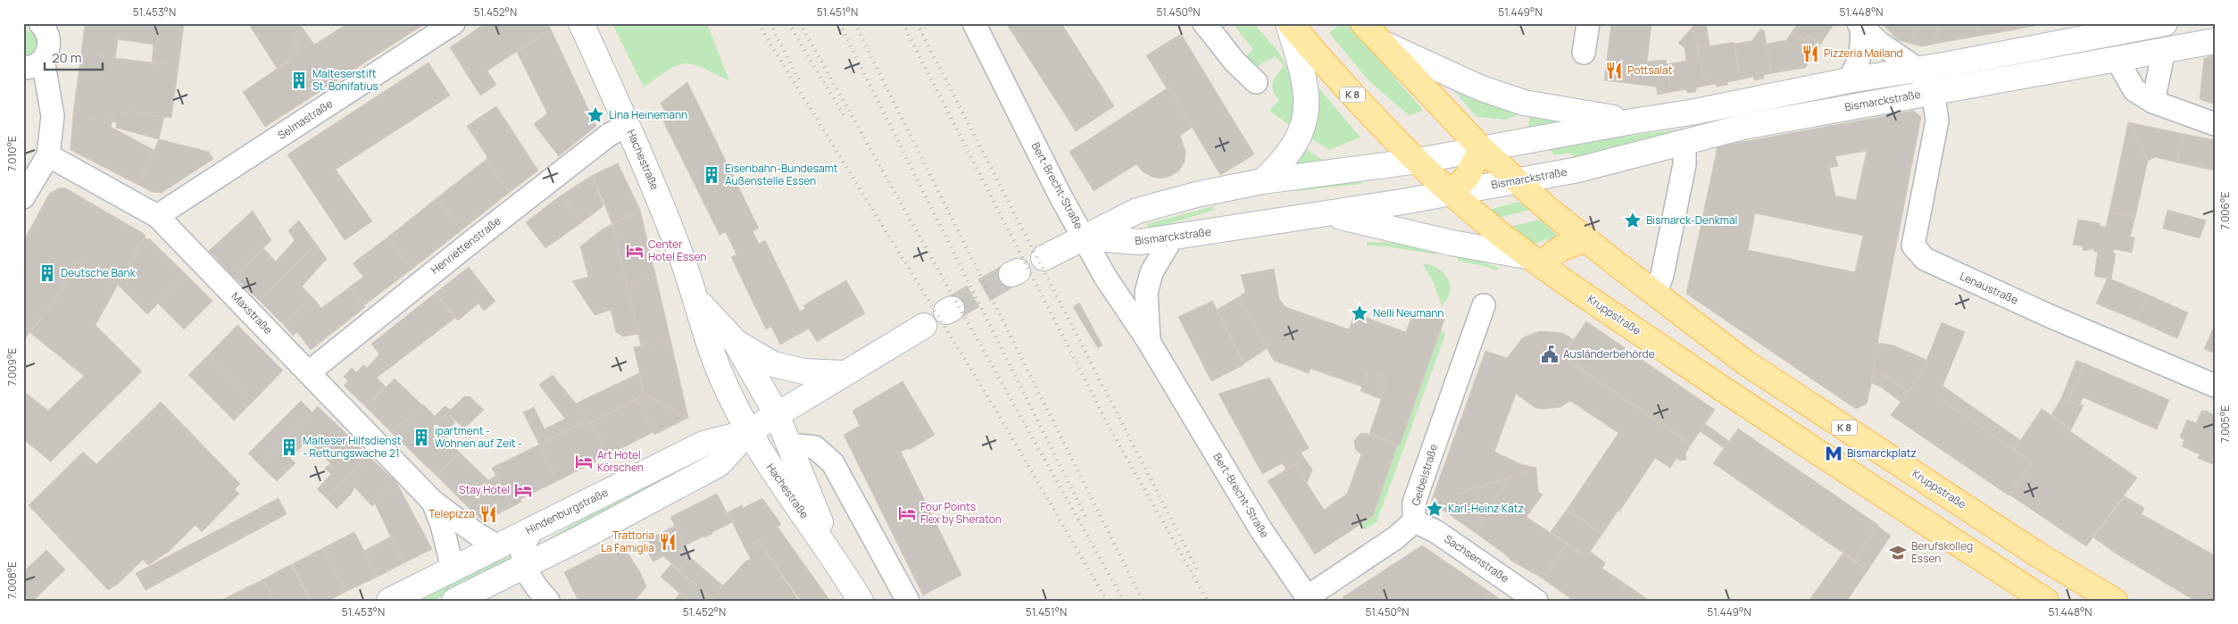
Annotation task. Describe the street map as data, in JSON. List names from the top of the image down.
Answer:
{
  "streets": {
    "main road": [
      "K 8",
      "Bismarckstraße",
      "Hachestraße",
      "Kruppstraße",
      "Hindenburgstraße"
    ],
    "street": [
      "Selmastraße",
      "Bert-Brecht-Straße",
      "Henriettenstraße",
      "Lenaustraße",
      "Maxstraße",
      "Geibelstraße",
      "Sachsenstraße"
    ]
  },
  "crossings": [
    ["Bismarckstraße", "Bert-Brecht-Straße"],
    ["Bismarckstraße", "Lenaustraße"],
    ["Bismarckstraße", "Kruppstraße"],
    ["Selmastraße", "Maxstraße"],
    ["Hachestraße", "Henriettenstraße"],
    ["Hachestraße", "Hindenburgstraße"],
    ["Bert-Brecht-Straße", "Geibelstraße"],
    ["Henriettenstraße", "Maxstraße"],
    ["Maxstraße", "Hindenburgstraße"],
    ["Geibelstraße", "Sachsenstraße"]
  ],
  "places": {
    "restaurant": [
      "Pizzeria Mailand",
      "Pottsalat",
      "Telepizza",
      "Trattoria La Famiglia"
    ],
    "building": [
      "Malteserstift St. Bonifatius",
      "Eisenbahn-Bundesamt Außenstelle Essen",
      "Deutsche Bank",
      "ipartment - Wohnen auf Zeit -",
      "Malteser Hilfsdienst - Rettungswache 21"
    ],
    "place": [
      "Lina Heinemann",
      "Bismarck-Denkmal",
      "Nelli Neumann",
      "Karl-Heinz Katz"
    ],
    "hotel": [
      "Center Hotel Essen",
      "Art Hotel Körschen",
      "Stay Hotel",
      "Four Points Flex by Sheraton"
    ],
    "public building": ["Ausländerbehörde"],
    "metro station": ["Bismarckplatz"],
    "school or university": ["Berufskolleg Essen"]
  },
  "scale_bar": "20 m",
  "coordinates": [
    "51.453°N",
    "51.452°N",
    "51.451°N",
    "51.450°N",
    "51.449°N",
    "51.448°N",
    "7.010°E",
    "7.006°E",
    "7.009°E",
    "7.005°E",
    "7.008°E"
  ]
}
